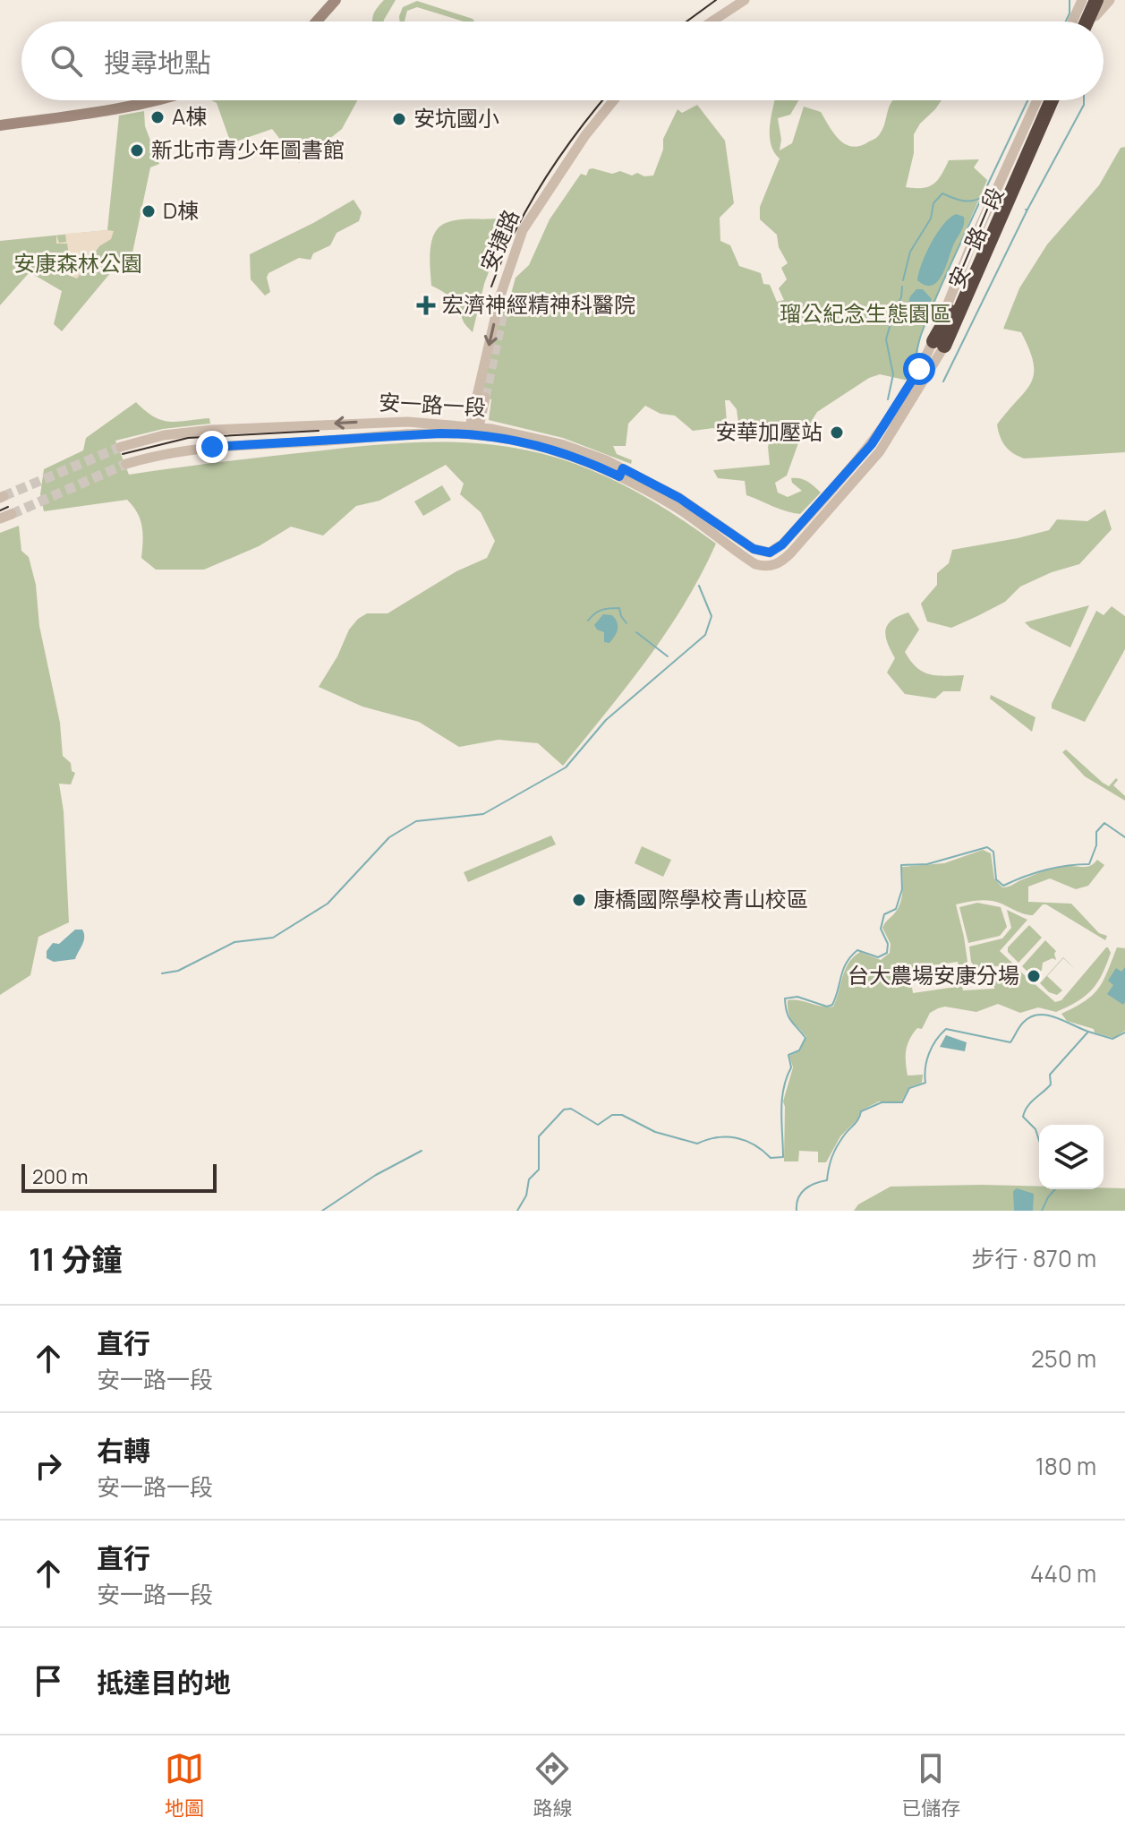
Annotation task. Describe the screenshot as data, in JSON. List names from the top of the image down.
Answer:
{
  "streets": {
    "street": ["安一路一段", "安捷路"]
  },
  "crossings": [
    ["安一路一段", "安捷路"]
  ],
  "parks": ["安康森林公園", "瑠公紀念生態園區"],
  "places": {
    "other": [
      "A棟",
      "安坑國小",
      "新北市青少年圖書館",
      "D棟",
      "安華加壓站",
      "康橋國際學校青山校區",
      "台大農場安康分場"
    ],
    "health": ["宏濟神經精神科醫院"]
  },
  "scale_bar": "200 m",
  "page": {
    "search": "搜尋地點",
    "scale": "200 m",
    "heading": ["11 分鐘", "步行 · 870 m"],
    "list": [
      ["直行", "安一路一段", "250 m"],
      ["右轉", "安一路一段", "180 m"],
      ["直行", "安一路一段", "440 m"],
      "抵達目的地"
    ],
    "nav": ["地圖", "路線", "已儲存"]
  }
}
